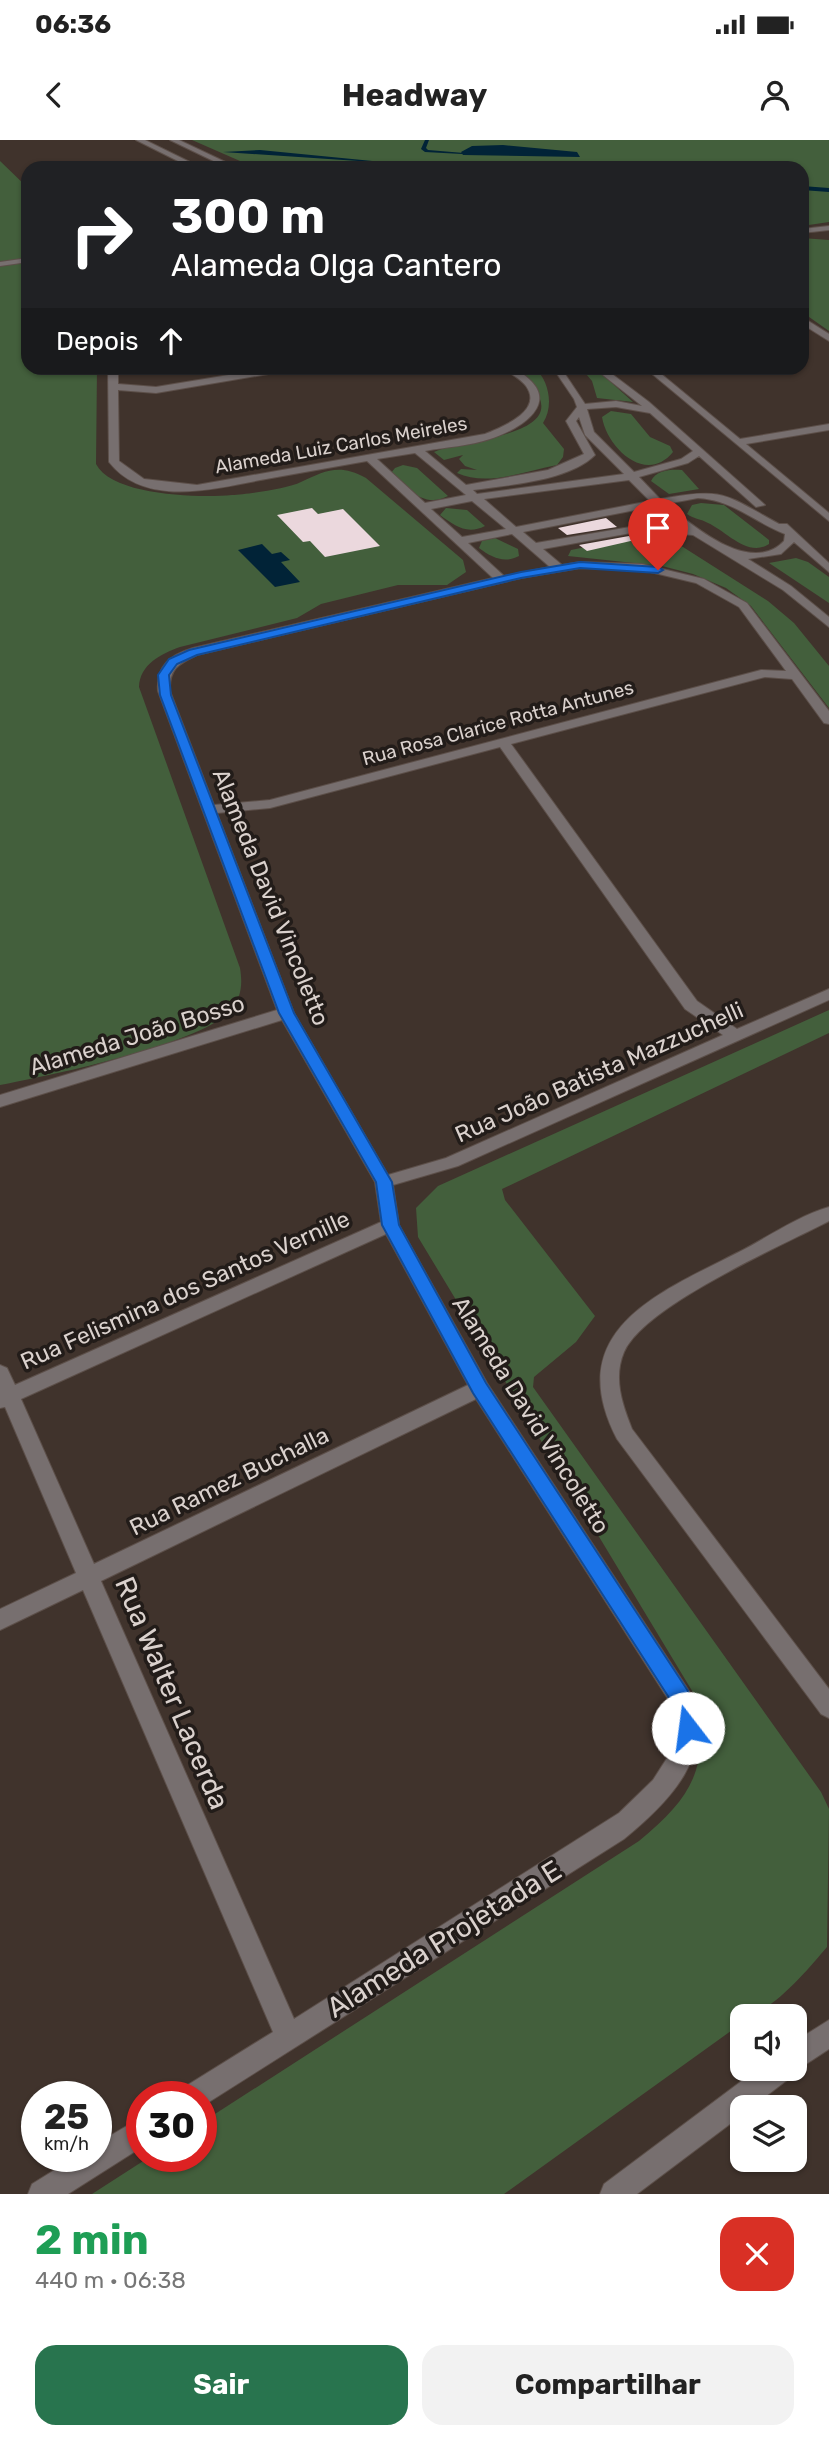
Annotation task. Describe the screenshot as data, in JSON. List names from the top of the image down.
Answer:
{
  "streets": {
    "street": [
      "Alameda Luiz Carlos Meireles",
      "Rua Rosa Clarice Rotta Antunes",
      "Alameda David Vincoletto",
      "Alameda João Bosso",
      "Rua João Batista Mazzuchelli",
      "Rua Felismina dos Santos Vernille",
      "Rua Ramez Buchalla",
      "Rua Walter Lacerda",
      "Alameda Projetada E"
    ]
  },
  "crossings": [
    ["Rua Rosa Clarice Rotta Antunes", "Alameda David Vincoletto"],
    ["Alameda David Vincoletto", "Alameda João Bosso"],
    ["Alameda David Vincoletto", "Rua João Batista Mazzuchelli"],
    ["Alameda David Vincoletto", "Rua Felismina dos Santos Vernille"],
    ["Alameda David Vincoletto", "Rua Ramez Buchalla"],
    ["Alameda David Vincoletto", "Alameda Projetada E"],
    ["Rua Felismina dos Santos Vernille", "Rua Walter Lacerda"],
    ["Rua Ramez Buchalla", "Rua Walter Lacerda"],
    ["Rua Walter Lacerda", "Alameda Projetada E"]
  ],
  "page": {
    "status": "06:36",
    "header": "Headway",
    "turn": ["300 m", "Alameda Olga Cantero"],
    "then": "Depois",
    "speed": "25 km/h",
    "limit": "30",
    "heading": ["2 min", "440 m · 06:38"],
    "buttons": ["Sair", "Compartilhar"]
  }
}
